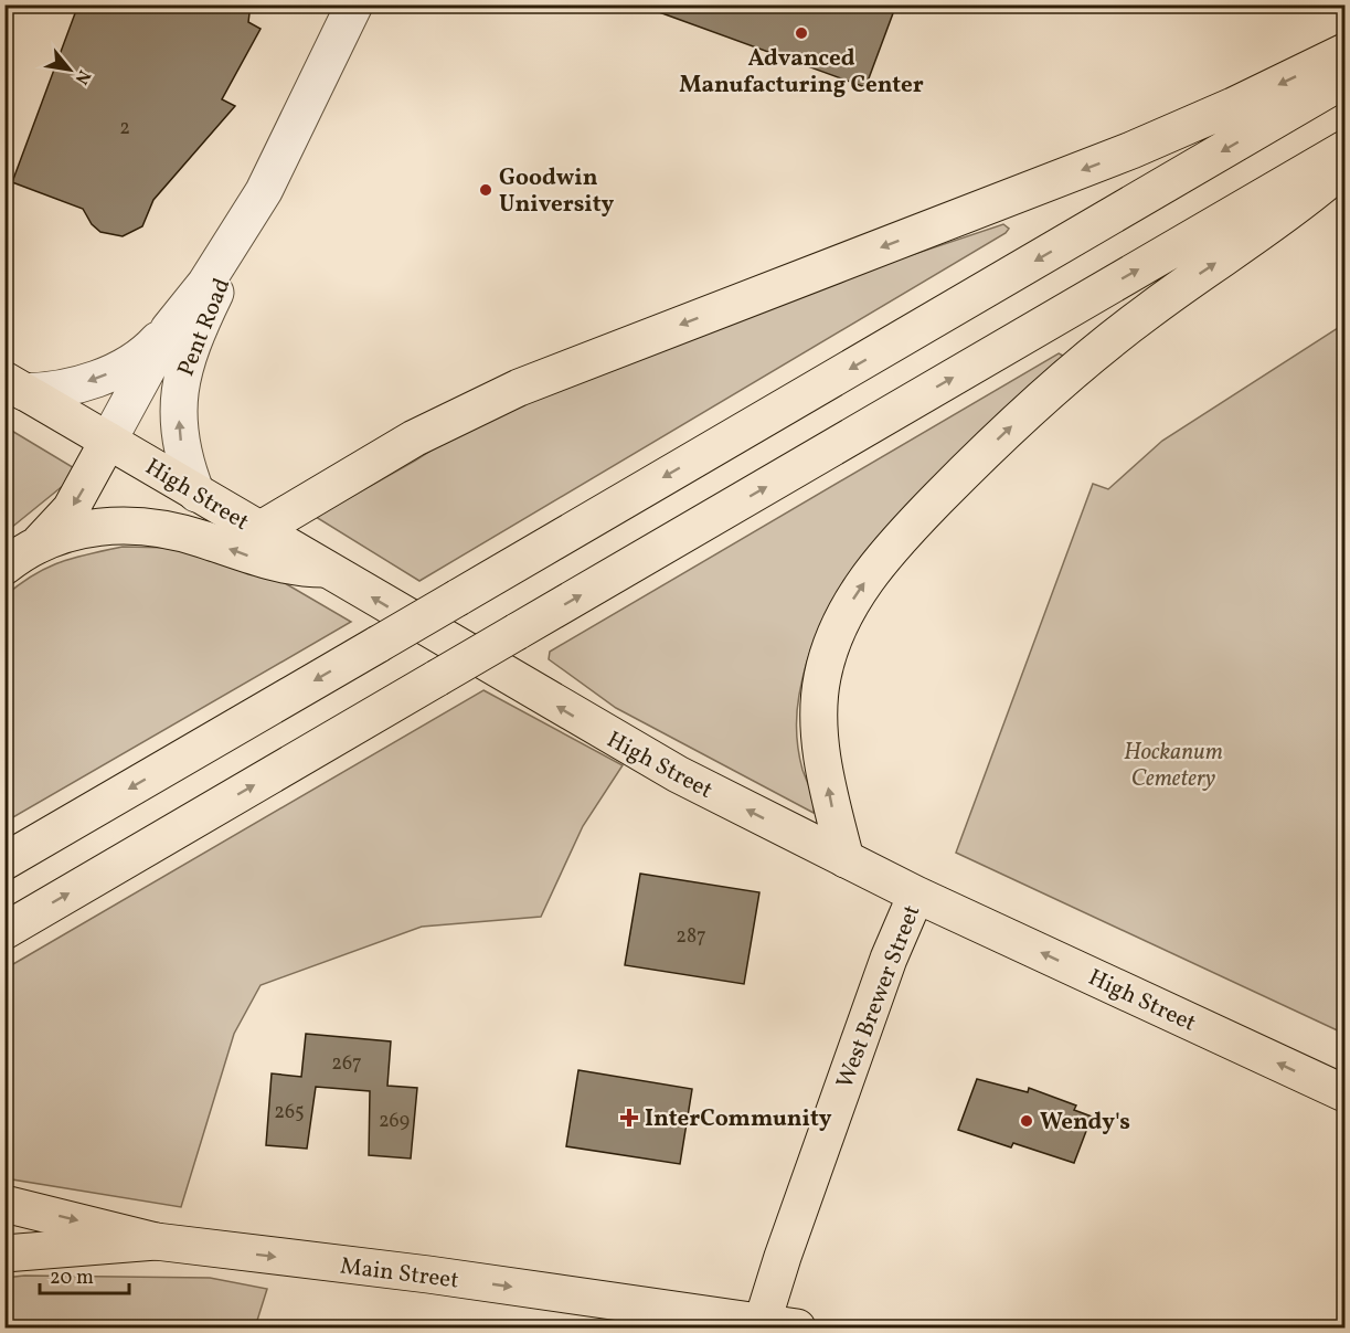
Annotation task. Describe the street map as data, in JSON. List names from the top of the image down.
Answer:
{
  "streets": {
    "main road": ["High Street", "West Brewer Street", "Main Street"],
    "street": ["Pent Road"]
  },
  "crossings": [
    ["Pent Road", "High Street"],
    ["High Street", "West Brewer Street"],
    ["West Brewer Street", "Main Street"]
  ],
  "one_way": ["High Street", "Main Street"],
  "parks": ["Hockanum Cemetery"],
  "places": {
    "other": ["Advanced Manufacturing Center", "Goodwin University", "Wendy's"],
    "health": ["InterCommunity"]
  },
  "house_numbers": [
    "2",
    "287",
    "267",
    "265",
    "269"
  ],
  "scale_bar": "20 m",
  "north": "bottom right"
}
